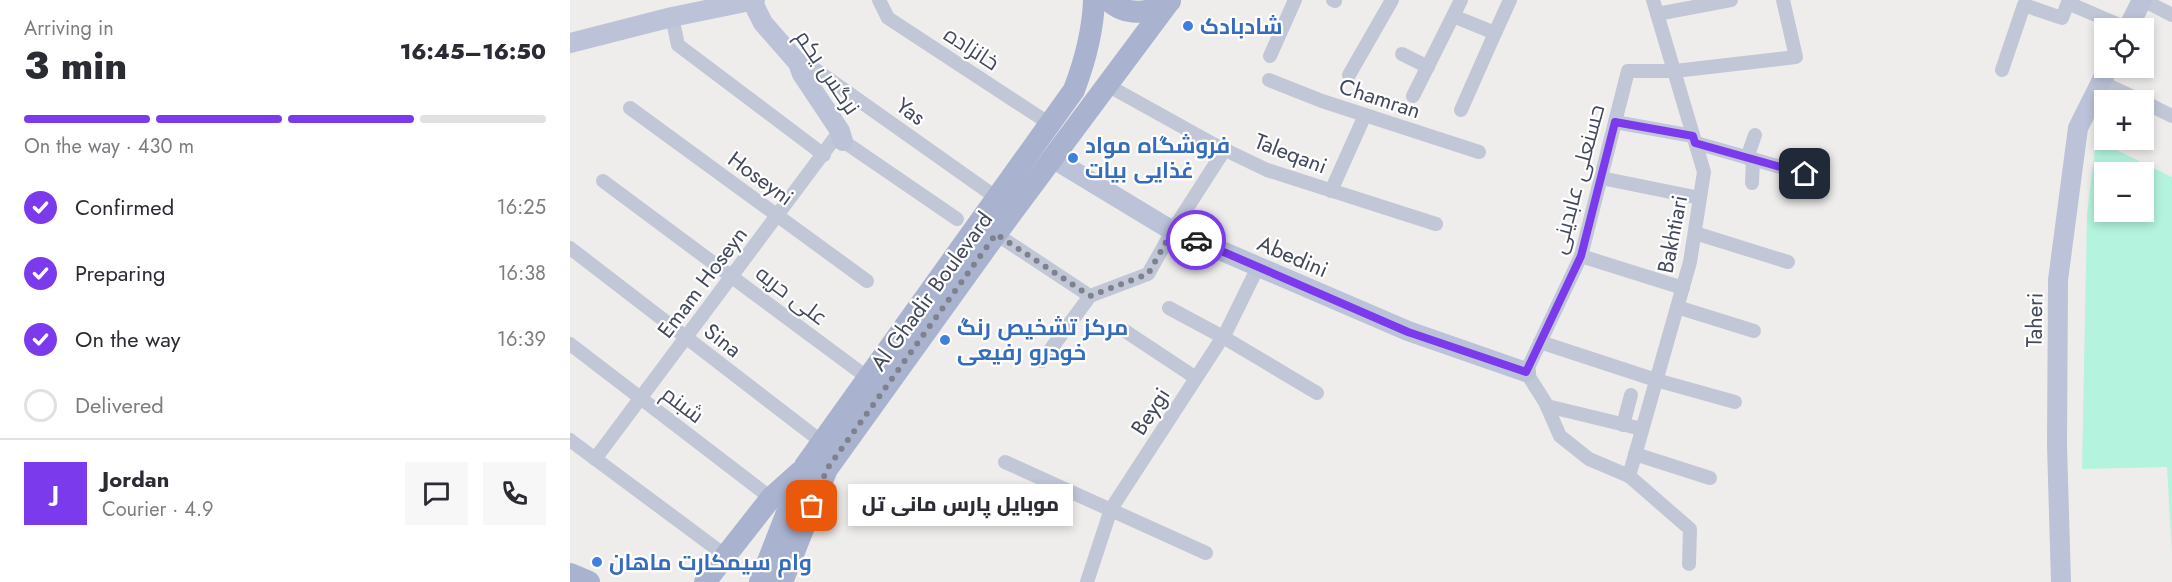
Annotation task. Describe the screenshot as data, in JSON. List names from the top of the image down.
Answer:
{
  "streets": {
    "main road": ["Al Ghadir Boulevard"],
    "street": [
      "خانزاده",
      "نرگس یکم",
      "Chamran",
      "Yas",
      "Taleqani",
      "Hoseyni",
      "حسنعلی عابدینی",
      "Bakhtiari",
      "Abedini",
      "Emam Hoseyn",
      "علی حریه",
      "Taheri",
      "Sina",
      "شبنم",
      "Beygi"
    ]
  },
  "crossings": [
    ["خانزاده", "Al Ghadir Boulevard"],
    ["نرگس یکم", "Yas"],
    ["نرگس یکم", "Emam Hoseyn"],
    ["Yas", "Al Ghadir Boulevard"],
    ["Taleqani", "Al Ghadir Boulevard"],
    ["Hoseyni", "Emam Hoseyn"],
    ["حسنعلی عابدینی", "Bakhtiari"],
    ["حسنعلی عابدینی", "Abedini"],
    ["Abedini", "Al Ghadir Boulevard"],
    ["Abedini", "Beygi"],
    ["Emam Hoseyn", "علی حریه"],
    ["Emam Hoseyn", "Sina"],
    ["Emam Hoseyn", "شبنم"],
    ["Al Ghadir Boulevard", "علی حریه"],
    ["Al Ghadir Boulevard", "Sina"]
  ],
  "places": [
    "شادبادک",
    "فروشگاه مواد غذایی بیات",
    "مرکز تشخیص رنگ خودرو رفیعی",
    "موبایل پارس مانی تل",
    "وام سیمکارت ماهان"
  ],
  "page": {
    "heading": ["3 min", "Arriving in", "16:45–16:50"],
    "panel": ["Jordan", "Courier · 4.9"],
    "map_buttons": ["+", "−"],
    "bar": "On the way · 430 m",
    "list": [
      ["Confirmed", "16:25"],
      ["Preparing", "16:38"],
      ["On the way", "16:39"],
      "Delivered"
    ],
    "round": "J",
    "bubble": "موبایل پارس مانی تل"
  }
}
